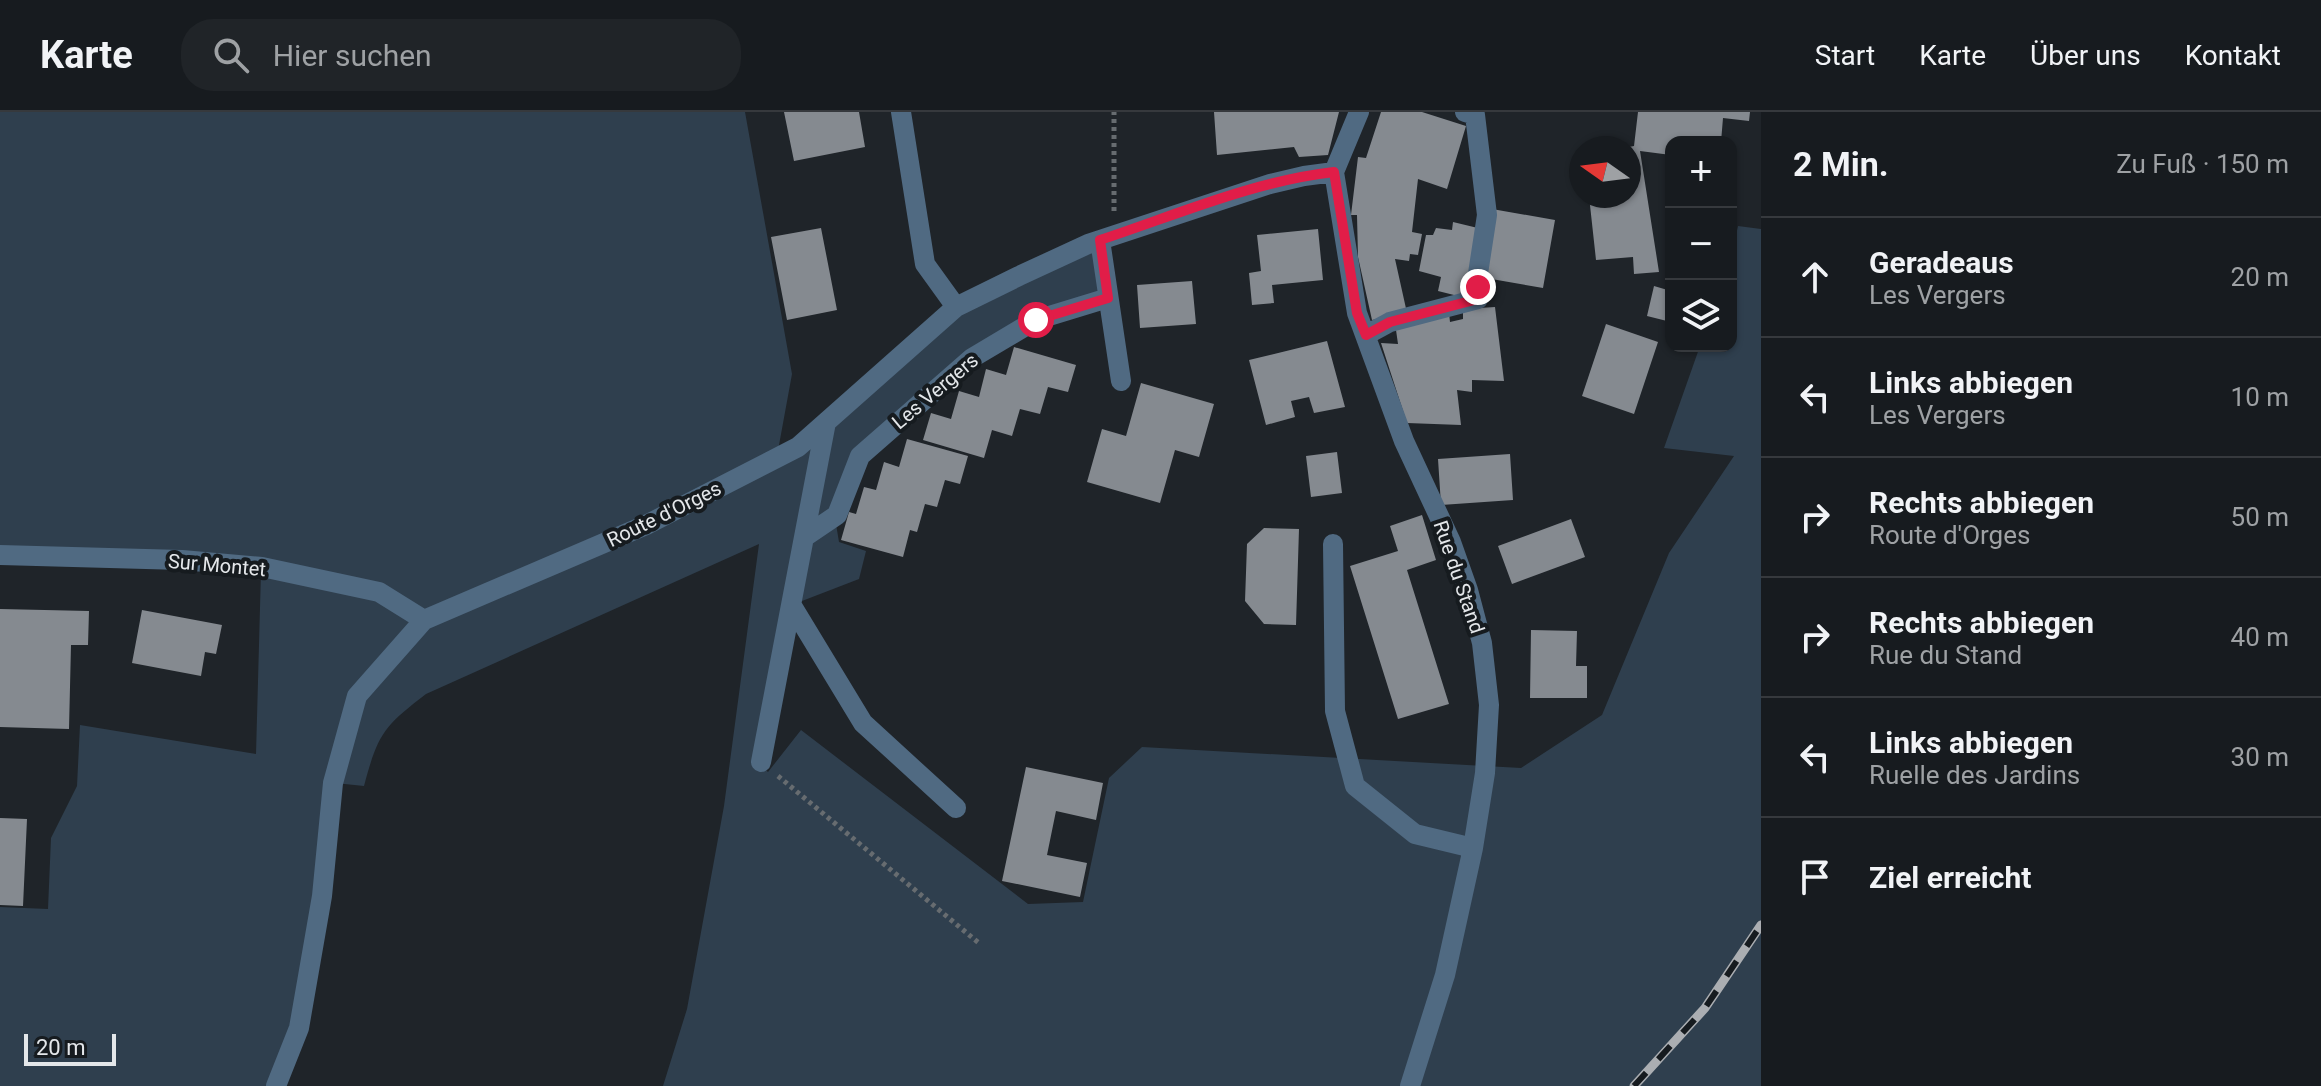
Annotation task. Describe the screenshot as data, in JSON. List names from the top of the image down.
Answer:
{
  "streets": {
    "street": [
      "Les Vergers",
      "Route d'Orges",
      "Sur Montet",
      "Rue du Stand"
    ]
  },
  "crossings": [
    ["Route d'Orges", "Sur Montet"],
    ["Route d'Orges", "Rue du Stand"]
  ],
  "scale_bar": "20 m",
  "north": "left",
  "page": {
    "header": "Karte",
    "search": "Hier suchen",
    "nav": [
      "Start",
      "Karte",
      "Über uns",
      "Kontakt"
    ],
    "heading": ["2 Min.", "Zu Fuß · 150 m"],
    "map_buttons": ["+", "−"],
    "list": [
      ["Geradeaus", "Les Vergers", "20 m"],
      ["Links abbiegen", "Les Vergers", "10 m"],
      ["Rechts abbiegen", "Route d'Orges", "50 m"],
      ["Rechts abbiegen", "Rue du Stand", "40 m"],
      ["Links abbiegen", "Ruelle des Jardins", "30 m"],
      "Ziel erreicht"
    ],
    "scale": "20 m"
  }
}
